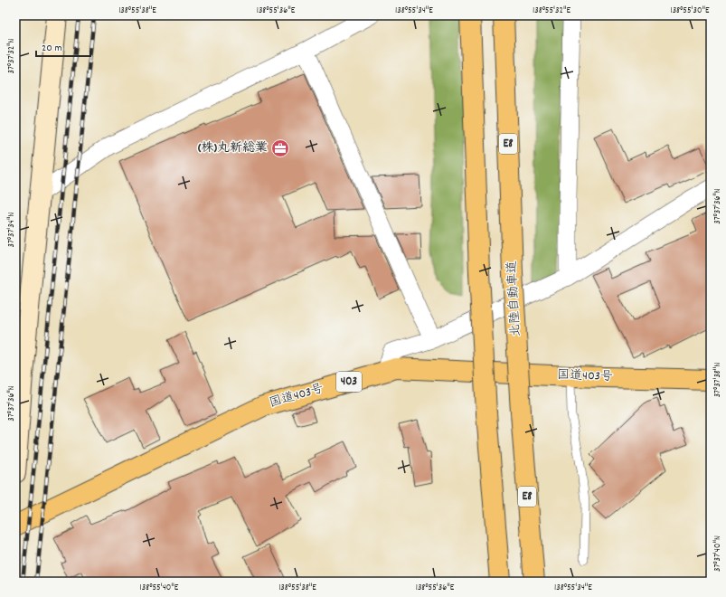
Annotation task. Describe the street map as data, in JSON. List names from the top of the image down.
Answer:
{
  "streets": {
    "highway": [
      "E8",
      "北陸自動車道",
      "国道403号",
      "403"
    ]
  },
  "places": {
    "office": ["(株)丸新総業"]
  },
  "scale_bar": "20 m",
  "coordinates": [
    "138°55'38\"E",
    "138°55'36\"E",
    "138°55'34\"E",
    "138°55'32\"E",
    "138°55'30\"E",
    "37°37'32\"N",
    "37°37'36\"N",
    "37°37'34\"N",
    "37°37'38\"N",
    "37°37'40\"N",
    "138°55'40\"E"
  ]
}
